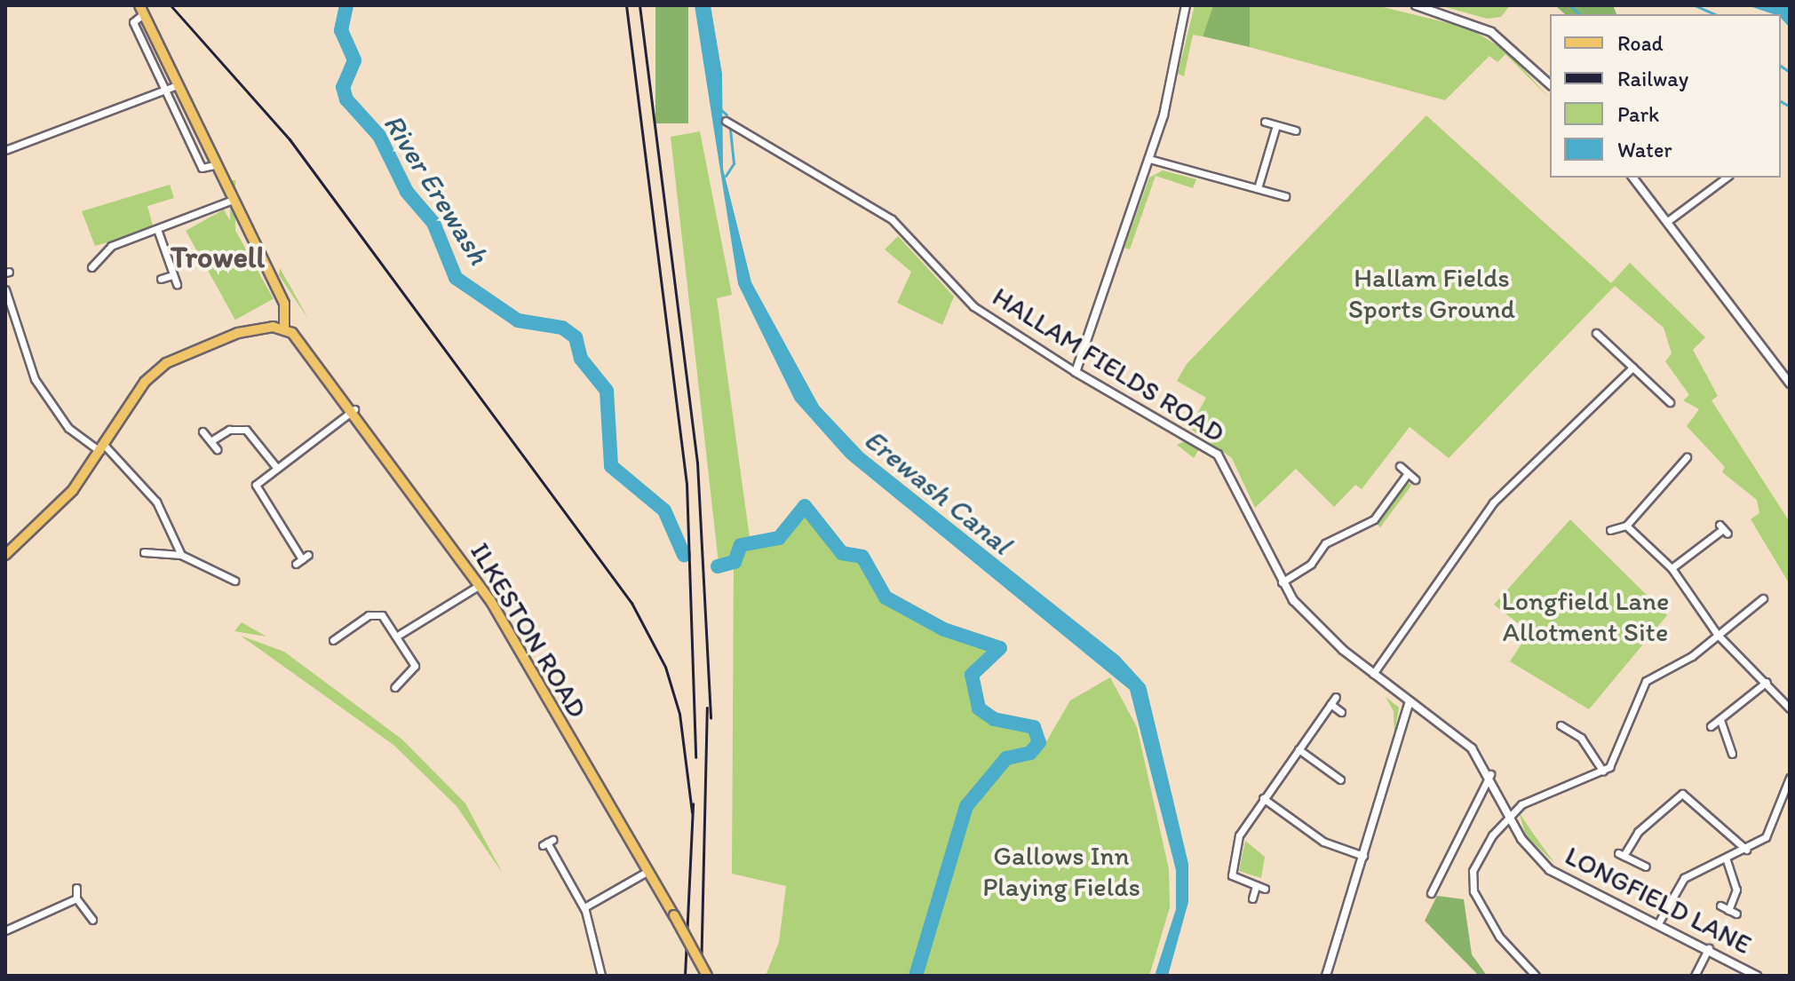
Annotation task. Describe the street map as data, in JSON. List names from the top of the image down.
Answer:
{
  "streets": {
    "main road": ["ILKESTON ROAD"],
    "street": ["HALLAM FIELDS ROAD", "LONGFIELD LANE"]
  },
  "crossings": [
    ["HALLAM FIELDS ROAD", "LONGFIELD LANE"]
  ],
  "districts": ["Trowell"],
  "water": ["River Erewash", "Erewash Canal"],
  "parks": ["Hallam Fields Sports Ground", "Longfield Lane Allotment Site", "Gallows Inn Playing Fields"],
  "legend": [
    "Road",
    "Railway",
    "Park",
    "Water"
  ]
}
